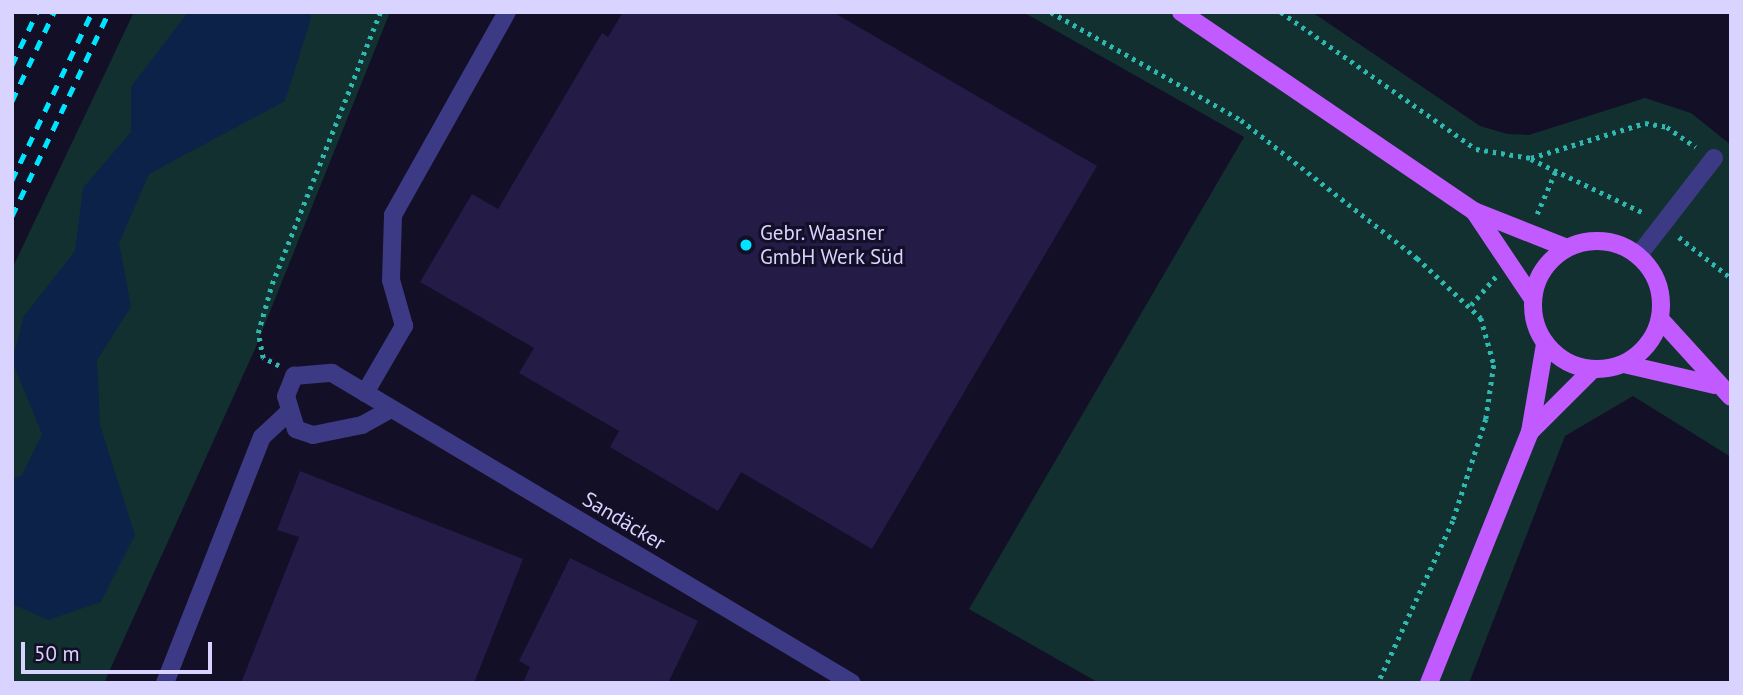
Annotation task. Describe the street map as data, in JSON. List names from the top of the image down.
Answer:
{
  "streets": {
    "street": ["Sandäcker"]
  },
  "places": ["Gebr. Waasner GmbH Werk Süd"],
  "scale_bar": "50 m"
}
